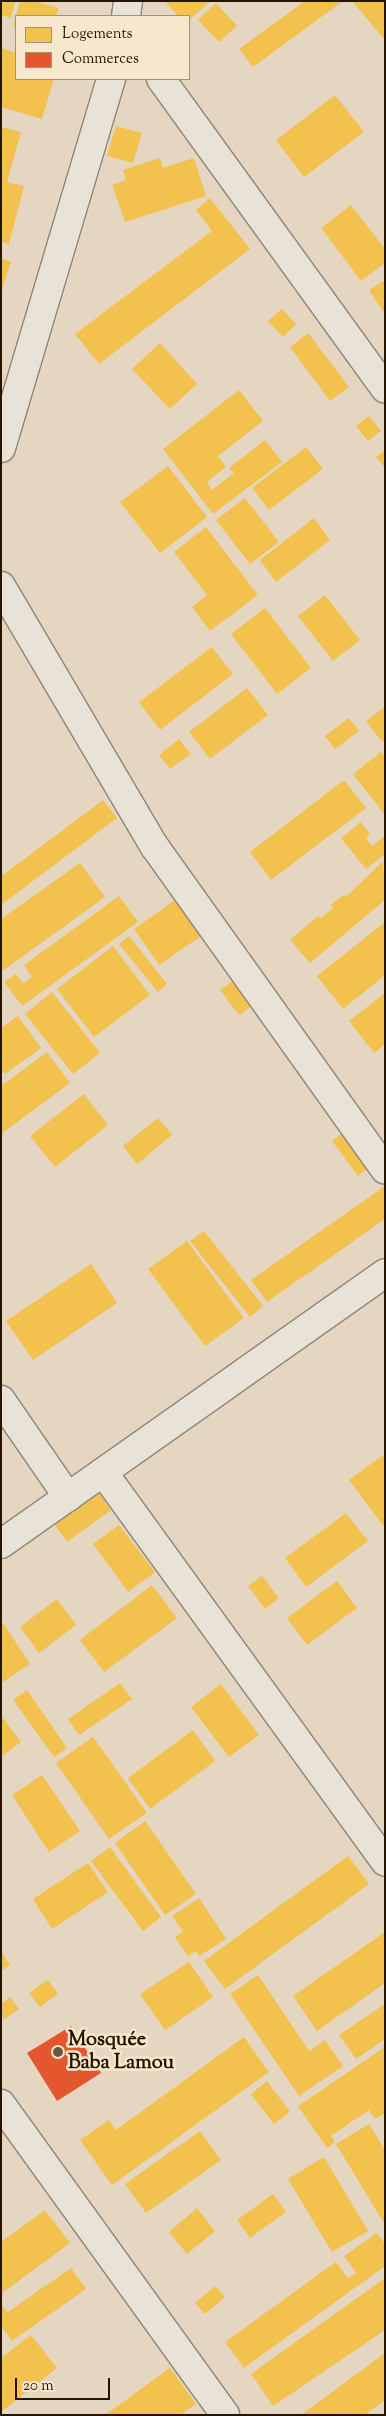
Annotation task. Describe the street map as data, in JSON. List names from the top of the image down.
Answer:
{
  "places": ["Mosquée Baba Lamou"],
  "legend": ["Logements", "Commerces"],
  "scale_bar": "20 m"
}
